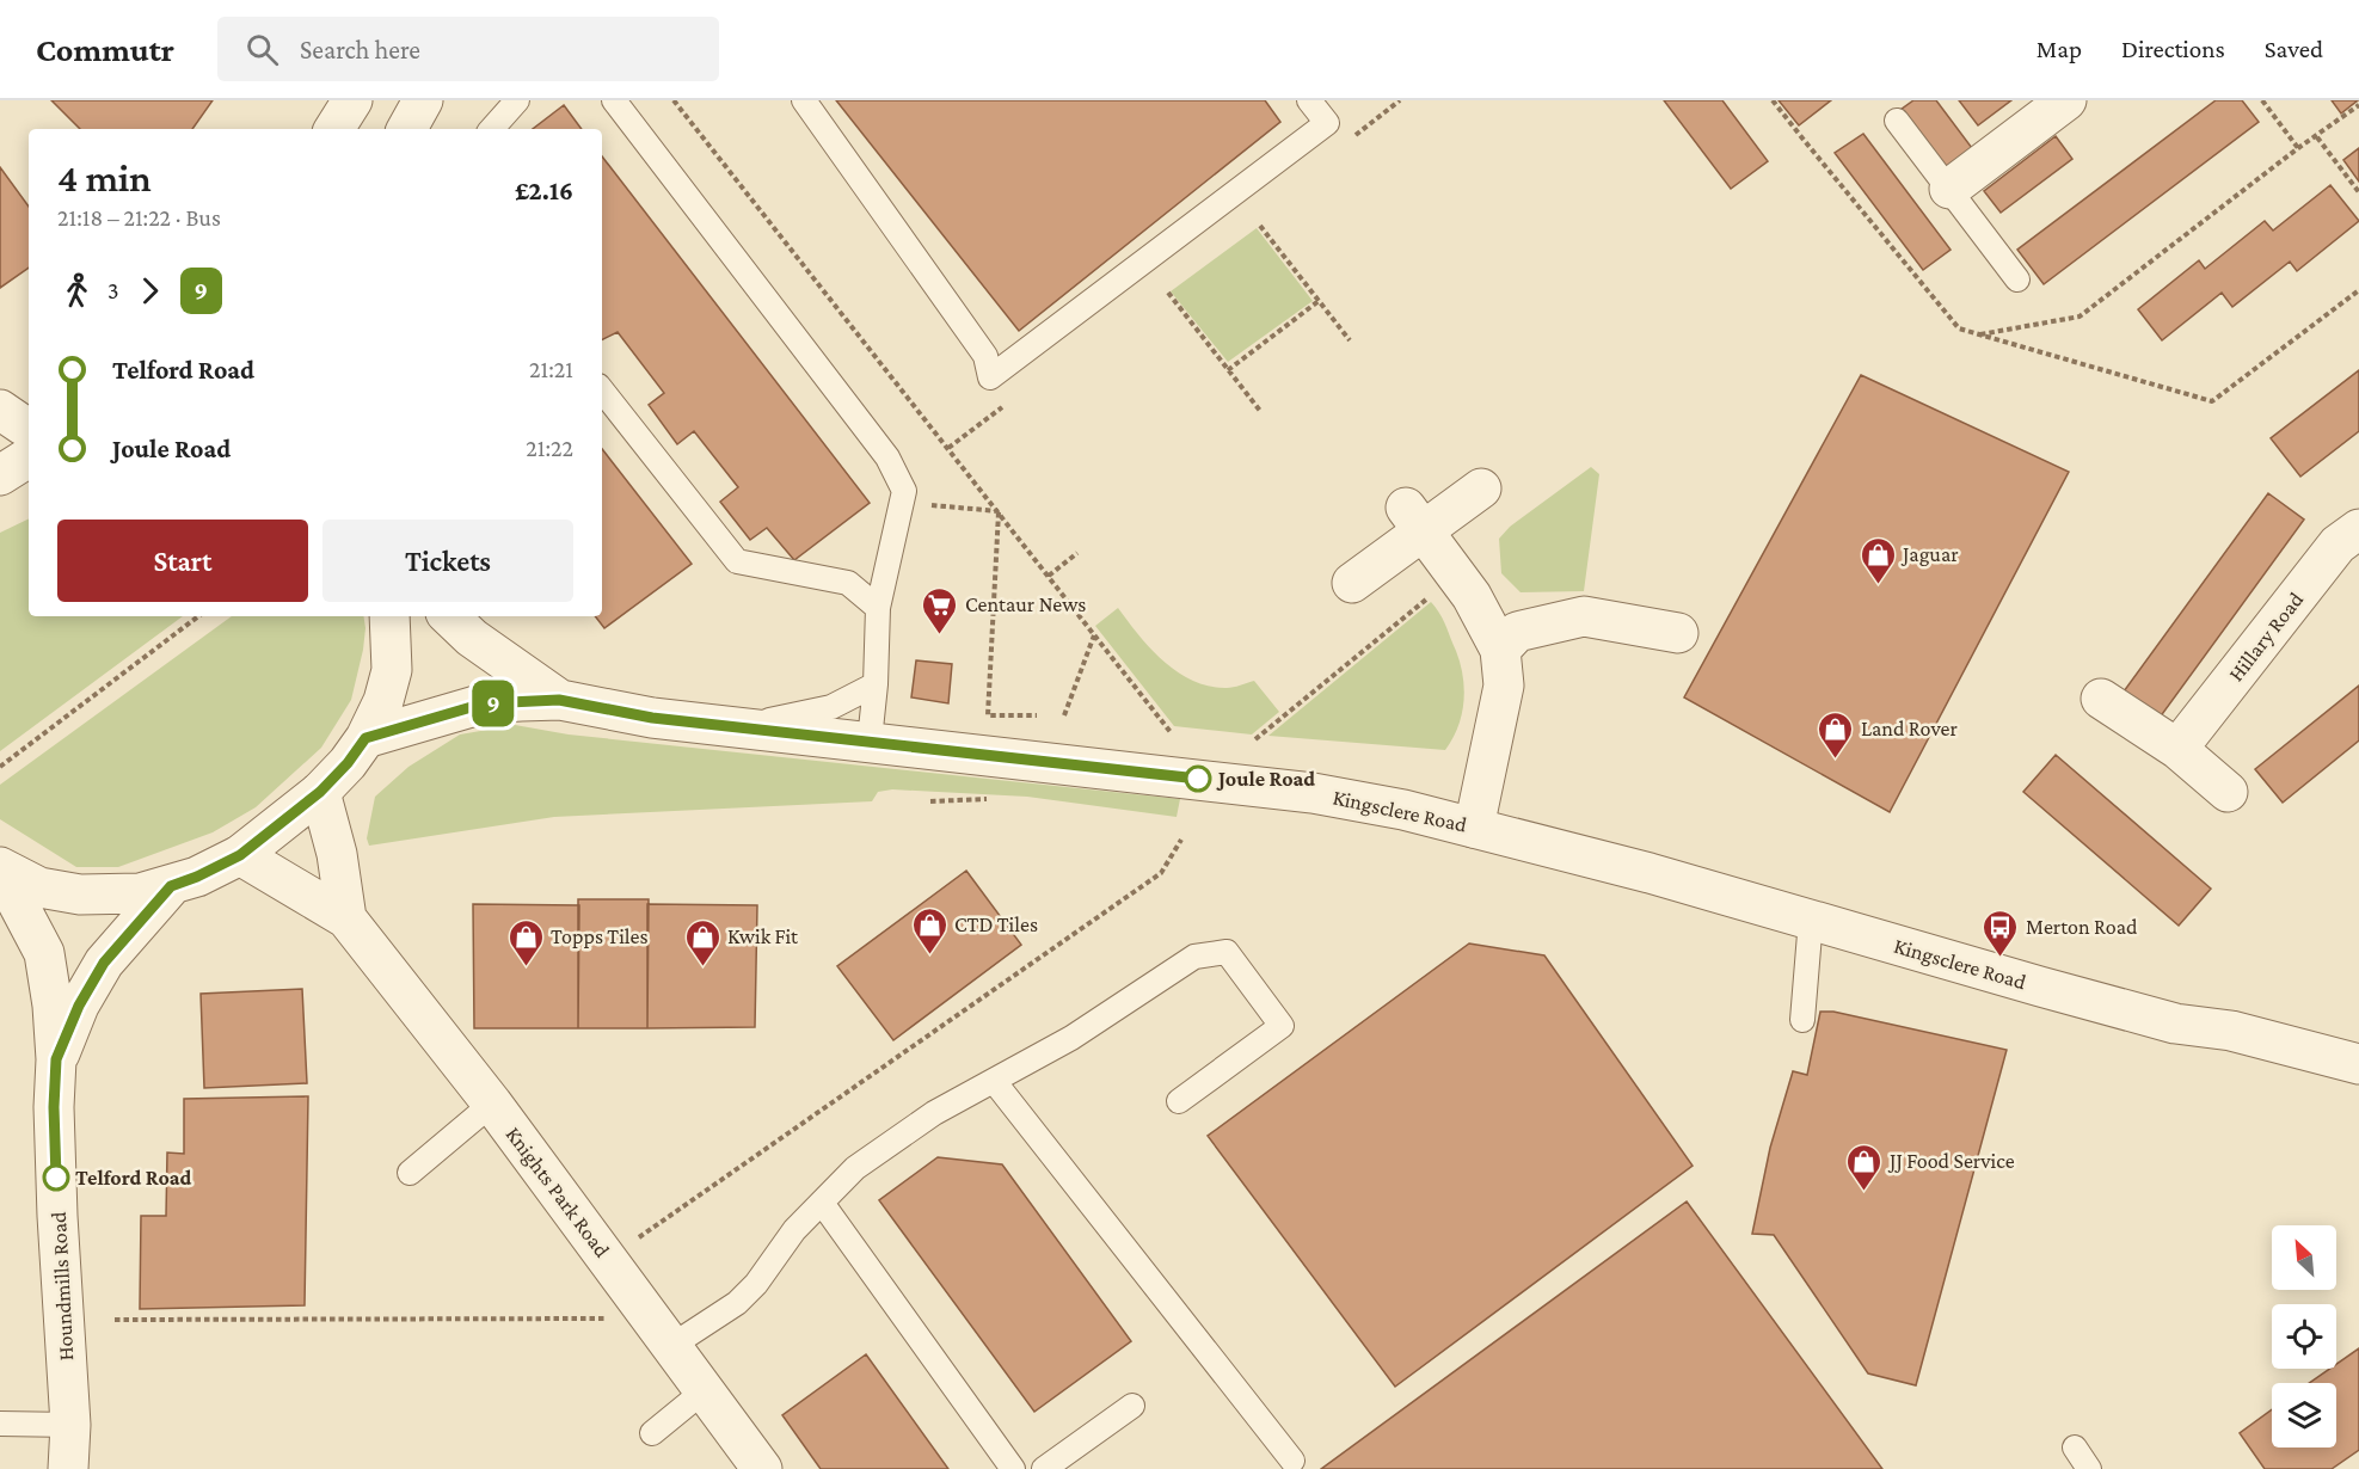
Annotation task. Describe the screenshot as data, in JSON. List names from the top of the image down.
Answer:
{
  "streets": {
    "street": [
      "Hillary Road",
      "Kingsclere Road",
      "Knights Park Road",
      "Houndmills Road"
    ]
  },
  "places": {
    "shop": [
      "Jaguar",
      "Land Rover",
      "CTD Tiles",
      "Topps Tiles",
      "Kwik Fit",
      "JJ Food Service"
    ],
    "supermarket": ["Centaur News"],
    "other": ["Joule Road", "Telford Road"],
    "bus stop": ["Merton Road"]
  },
  "lines": ["bus line 9"],
  "north": "top left",
  "page": {
    "header": "Commutr",
    "search": "Search here",
    "nav": ["Map", "Directions", "Saved"],
    "on_map": "9",
    "heading": ["4 min", "21:18 – 21:22 · Bus", "£2.16"],
    "legs": ["3", "9"],
    "list": [
      {
        "name": "Telford Road",
        "value": "21:21"
      },
      {
        "name": "Joule Road",
        "value": "21:22"
      }
    ],
    "buttons": ["Start", "Tickets"]
  }
}
